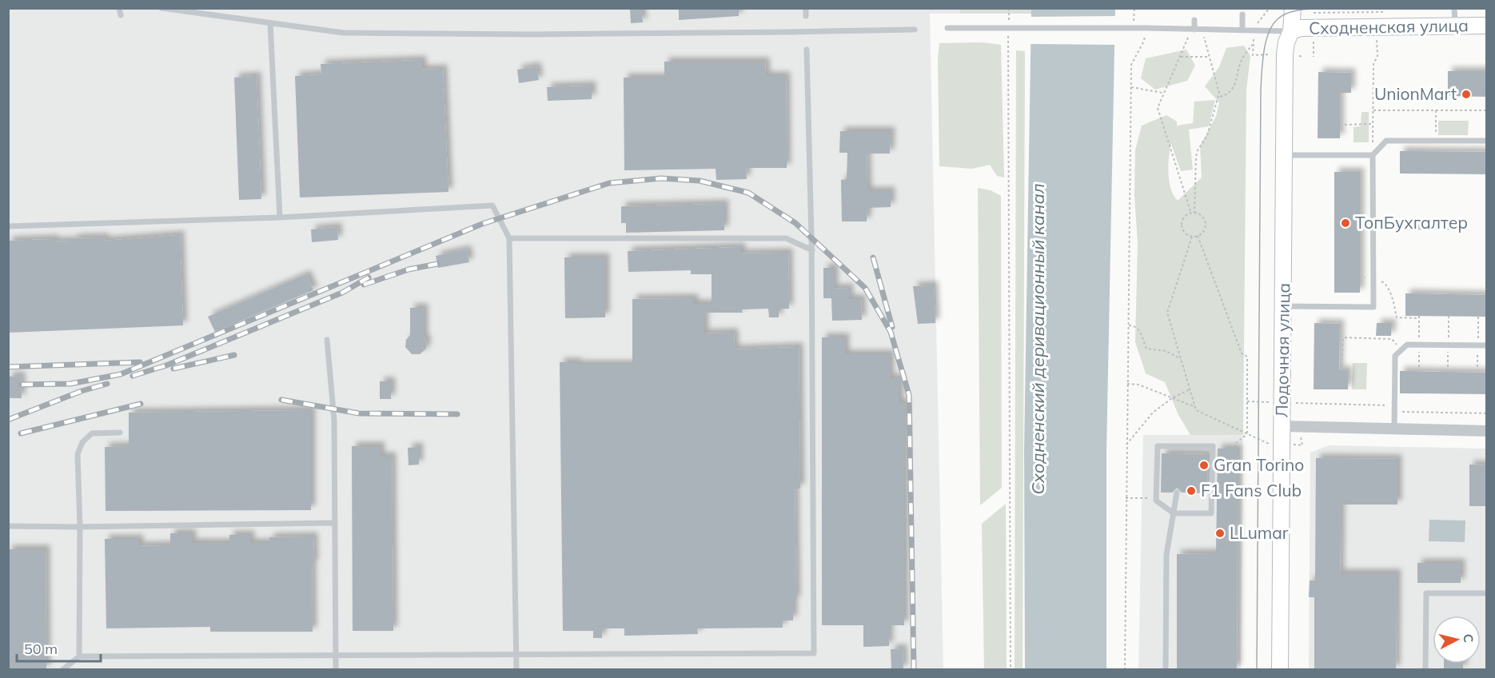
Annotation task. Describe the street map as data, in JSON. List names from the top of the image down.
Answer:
{
  "streets": {
    "street": ["Сходненская улица", "Лодочная улица"]
  },
  "crossings": [
    ["Сходненская улица", "Лодочная улица"]
  ],
  "water": ["Сходненский деривационный канал"],
  "places": [
    "UnionMart",
    "ТопБухгалтер",
    "Gran Torino",
    "F1 Fans Club",
    "LLumar"
  ],
  "scale_bar": "50 m",
  "north": "right"
}
